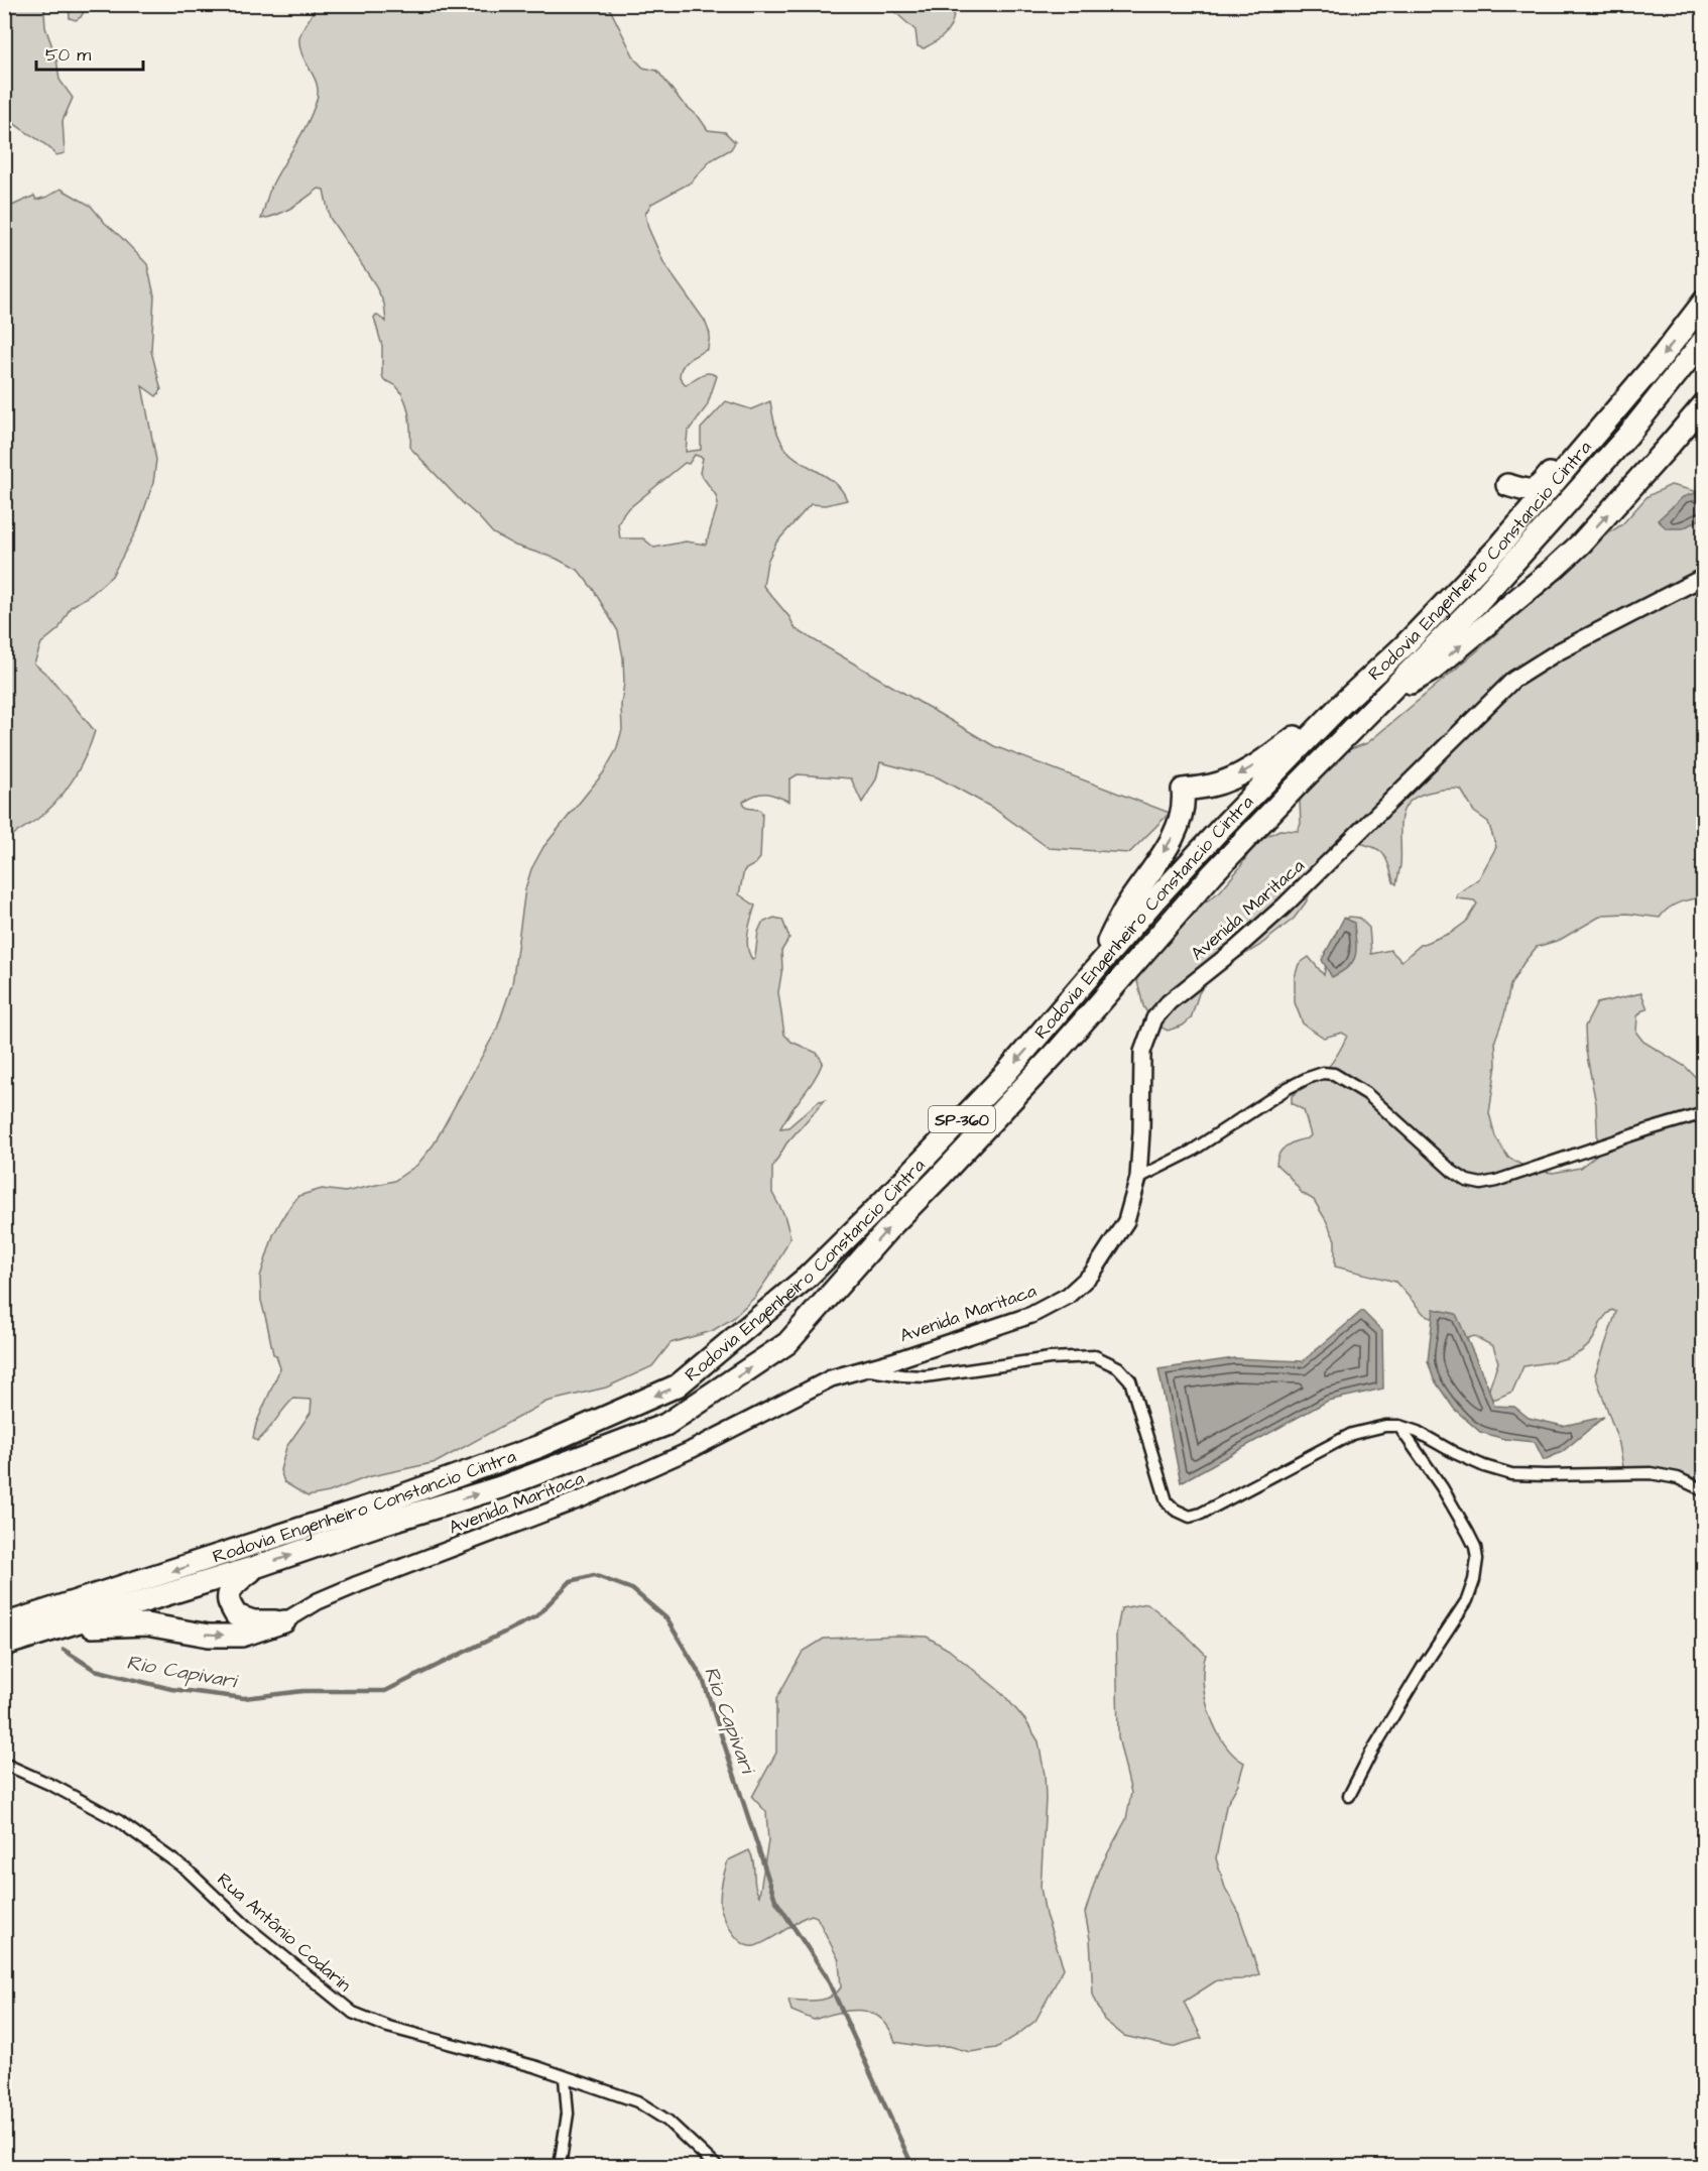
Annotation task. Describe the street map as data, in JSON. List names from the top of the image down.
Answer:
{
  "streets": {
    "highway": ["Rodovia Engenheiro Constancio Cintra", "SP-360"],
    "street": ["Avenida Maritaca", "Rua Antônio Codarin"]
  },
  "water": ["Rio Capivari"],
  "scale_bar": "50 m"
}
